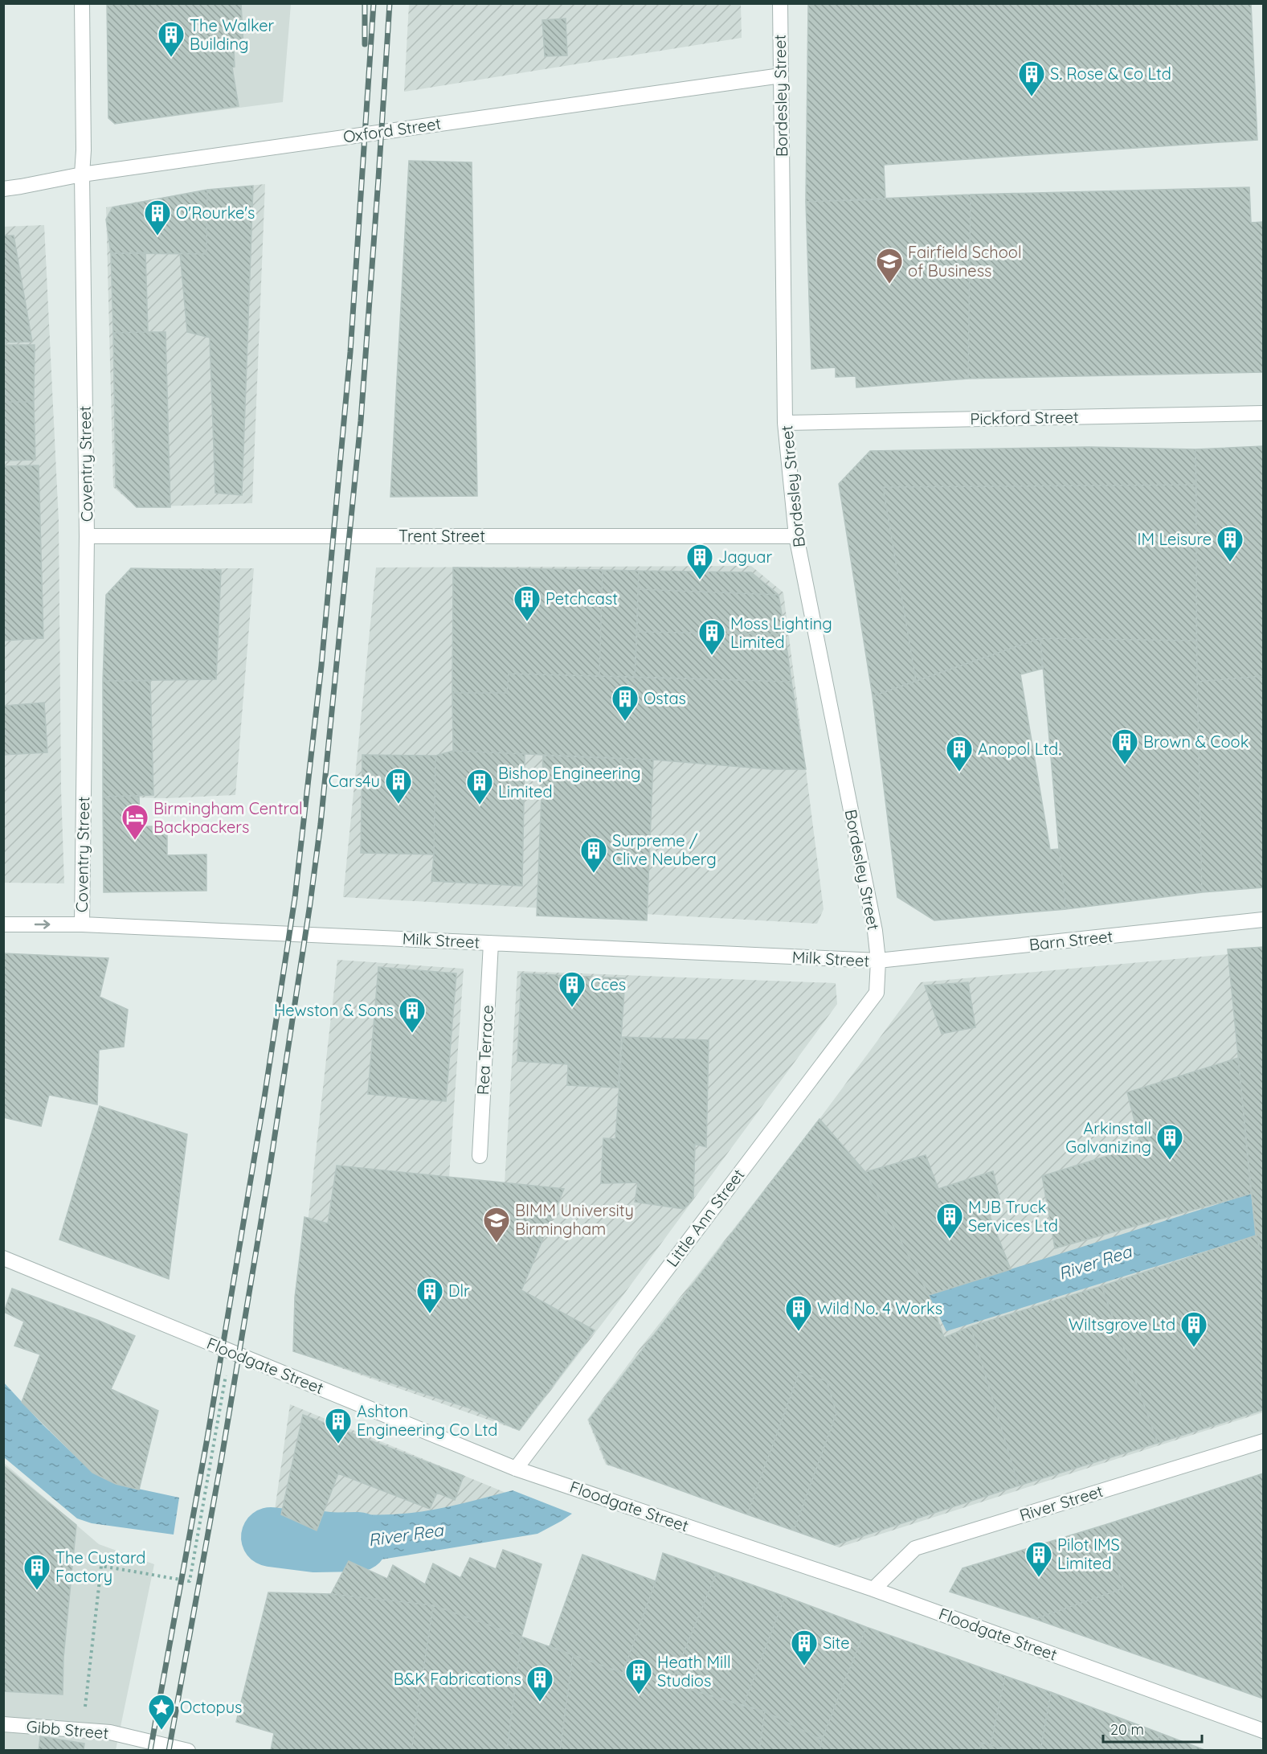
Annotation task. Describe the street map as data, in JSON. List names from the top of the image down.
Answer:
{
  "streets": {
    "street": [
      "Bordesley Street",
      "Oxford Street",
      "Pickford Street",
      "Coventry Street",
      "Trent Street",
      "Milk Street",
      "Barn Street",
      "Rea Terrace",
      "Little Ann Street",
      "Floodgate Street",
      "River Street",
      "Gibb Street"
    ]
  },
  "crossings": [
    ["Bordesley Street", "Oxford Street"],
    ["Bordesley Street", "Pickford Street"],
    ["Bordesley Street", "Trent Street"],
    ["Bordesley Street", "Milk Street"],
    ["Bordesley Street", "Barn Street"],
    ["Bordesley Street", "Little Ann Street"],
    ["Oxford Street", "Coventry Street"],
    ["Coventry Street", "Trent Street"],
    ["Coventry Street", "Milk Street"],
    ["Milk Street", "Barn Street"],
    ["Milk Street", "Rea Terrace"],
    ["Milk Street", "Little Ann Street"],
    ["Barn Street", "Little Ann Street"],
    ["Little Ann Street", "Floodgate Street"],
    ["Floodgate Street", "River Street"]
  ],
  "water": ["River Rea"],
  "places": {
    "building": [
      "The Walker Building",
      "S. Rose & Co Ltd",
      "O'Rourke's",
      "IM Leisure",
      "Jaguar",
      "Petchcast",
      "Moss Lighting Limited",
      "Ostas",
      "Brown & Cook",
      "Anopol Ltd.",
      "Cars4u",
      "Bishop Engineering Limited",
      "Surpreme / Clive Neuberg",
      "Cces",
      "Hewston & Sons",
      "Arkinstall Galvanizing",
      "MJB Truck Services Ltd",
      "Dlr",
      "Wild No. 4 Works",
      "Wiltsgrove Ltd",
      "Ashton Engineering Co Ltd",
      "Pilot IMS Limited",
      "The Custard Factory",
      "Site",
      "Heath Mill Studios",
      "B&K Fabrications"
    ],
    "school or university": ["Fairfield School of Business", "BIMM University Birmingham"],
    "hotel": ["Birmingham Central Backpackers"],
    "place": ["Octopus"]
  },
  "scale_bar": "20 m"
}
